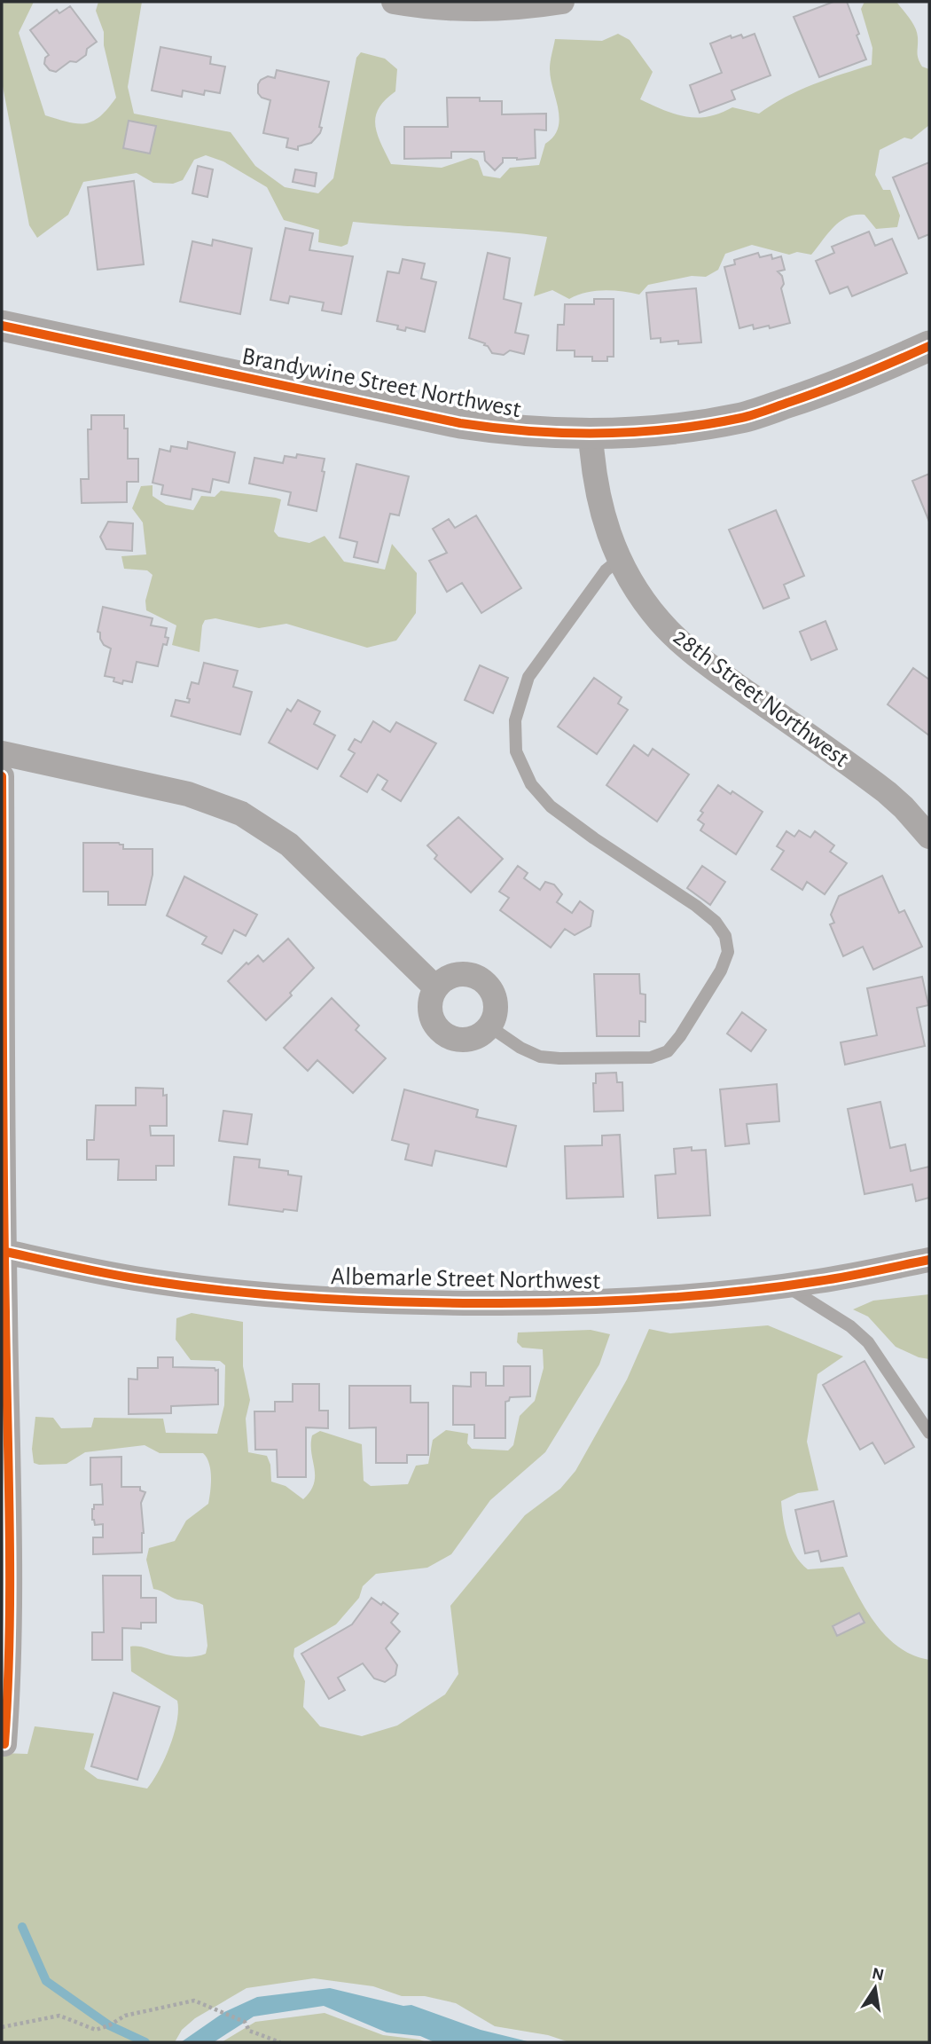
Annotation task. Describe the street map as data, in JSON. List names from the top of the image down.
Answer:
{
  "streets": {
    "street": ["Brandywine Street Northwest", "28th Street Northwest", "Albemarle Street Northwest"]
  },
  "crossings": [
    ["Brandywine Street Northwest", "28th Street Northwest"]
  ],
  "north": "top"
}
